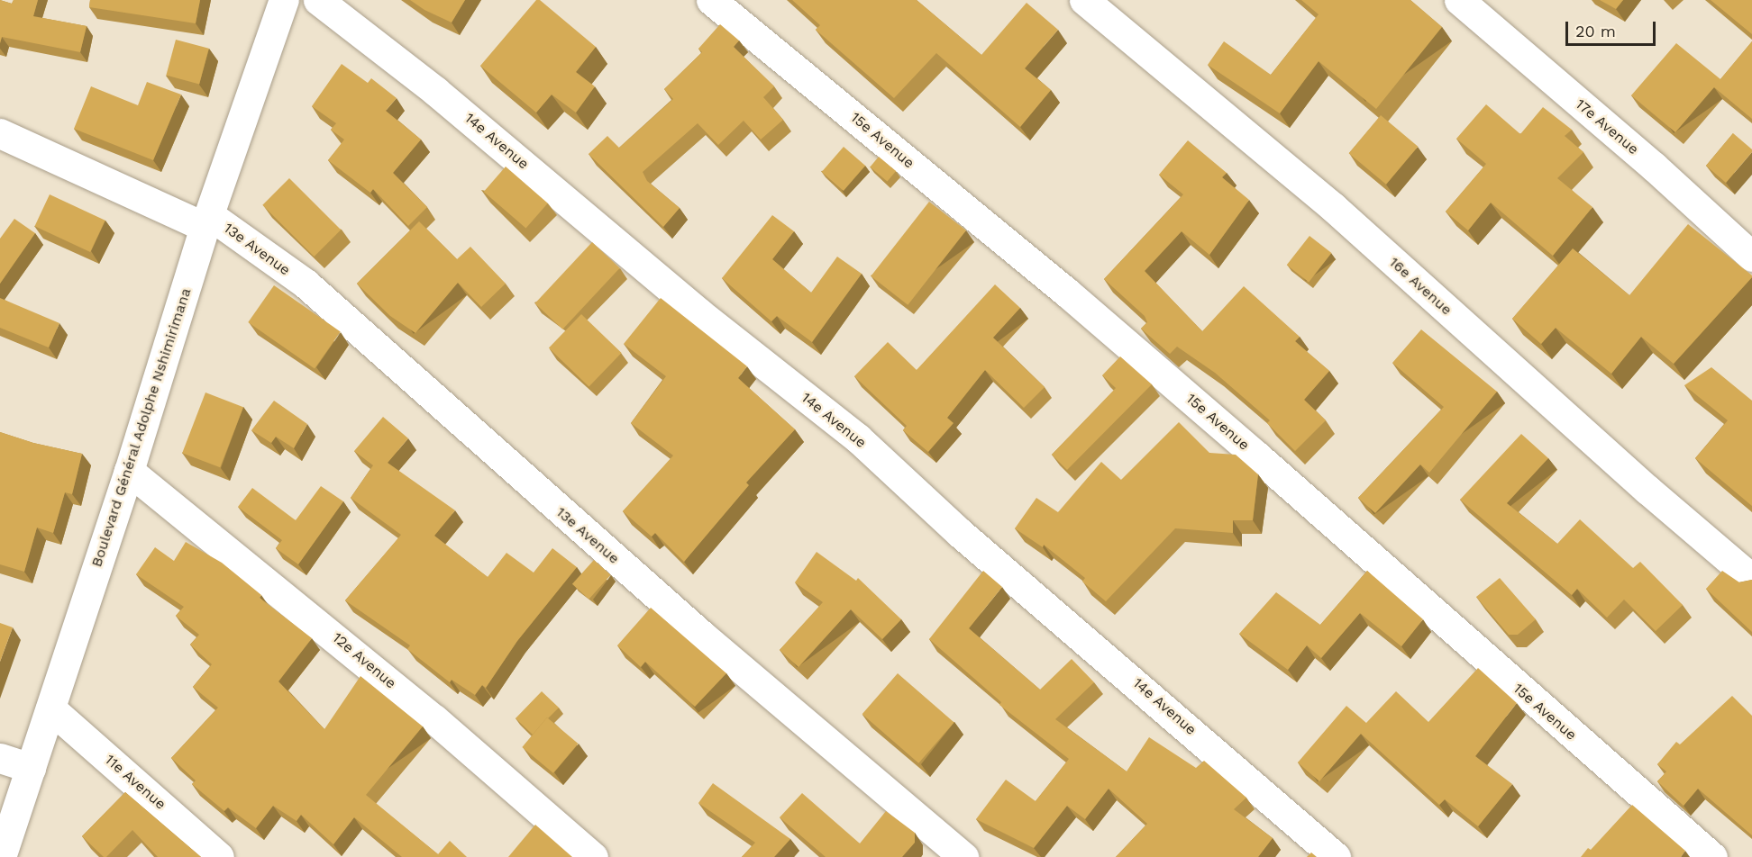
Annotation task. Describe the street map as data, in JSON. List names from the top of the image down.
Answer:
{
  "streets": {
    "street": [
      "17e Avenue",
      "15e Avenue",
      "14e Avenue",
      "13e Avenue",
      "16e Avenue",
      "Boulevard Général Adolphe Nshimirimana",
      "12e Avenue",
      "11e Avenue"
    ]
  },
  "crossings": [
    ["13e Avenue", "Boulevard Général Adolphe Nshimirimana"],
    ["Boulevard Général Adolphe Nshimirimana", "12e Avenue"],
    ["Boulevard Général Adolphe Nshimirimana", "11e Avenue"]
  ],
  "scale_bar": "20 m"
}
